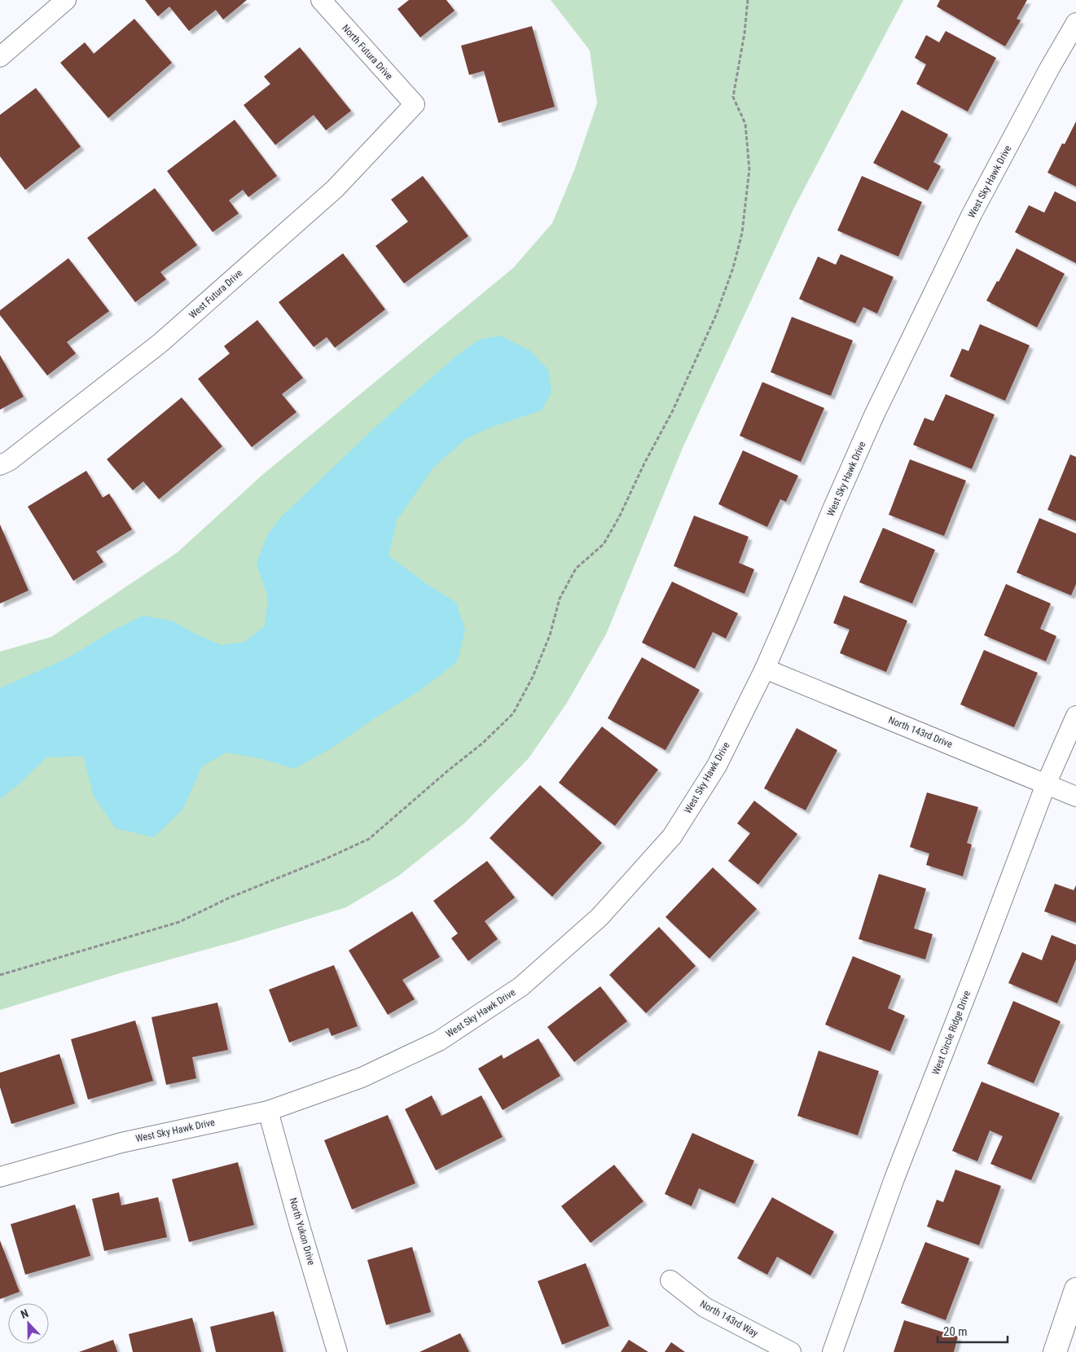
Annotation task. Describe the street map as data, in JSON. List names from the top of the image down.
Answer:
{
  "streets": {
    "street": [
      "North Futura Drive",
      "West Sky Hawk Drive",
      "West Futura Drive",
      "North 143rd Drive",
      "West Circle Ridge Drive",
      "North Yukon Drive",
      "North 143rd Way"
    ]
  },
  "crossings": [
    ["North Futura Drive", "West Futura Drive"],
    ["West Sky Hawk Drive", "North 143rd Drive"],
    ["West Sky Hawk Drive", "North Yukon Drive"],
    ["North 143rd Drive", "West Circle Ridge Drive"]
  ],
  "scale_bar": "20 m",
  "north": "top"
}
